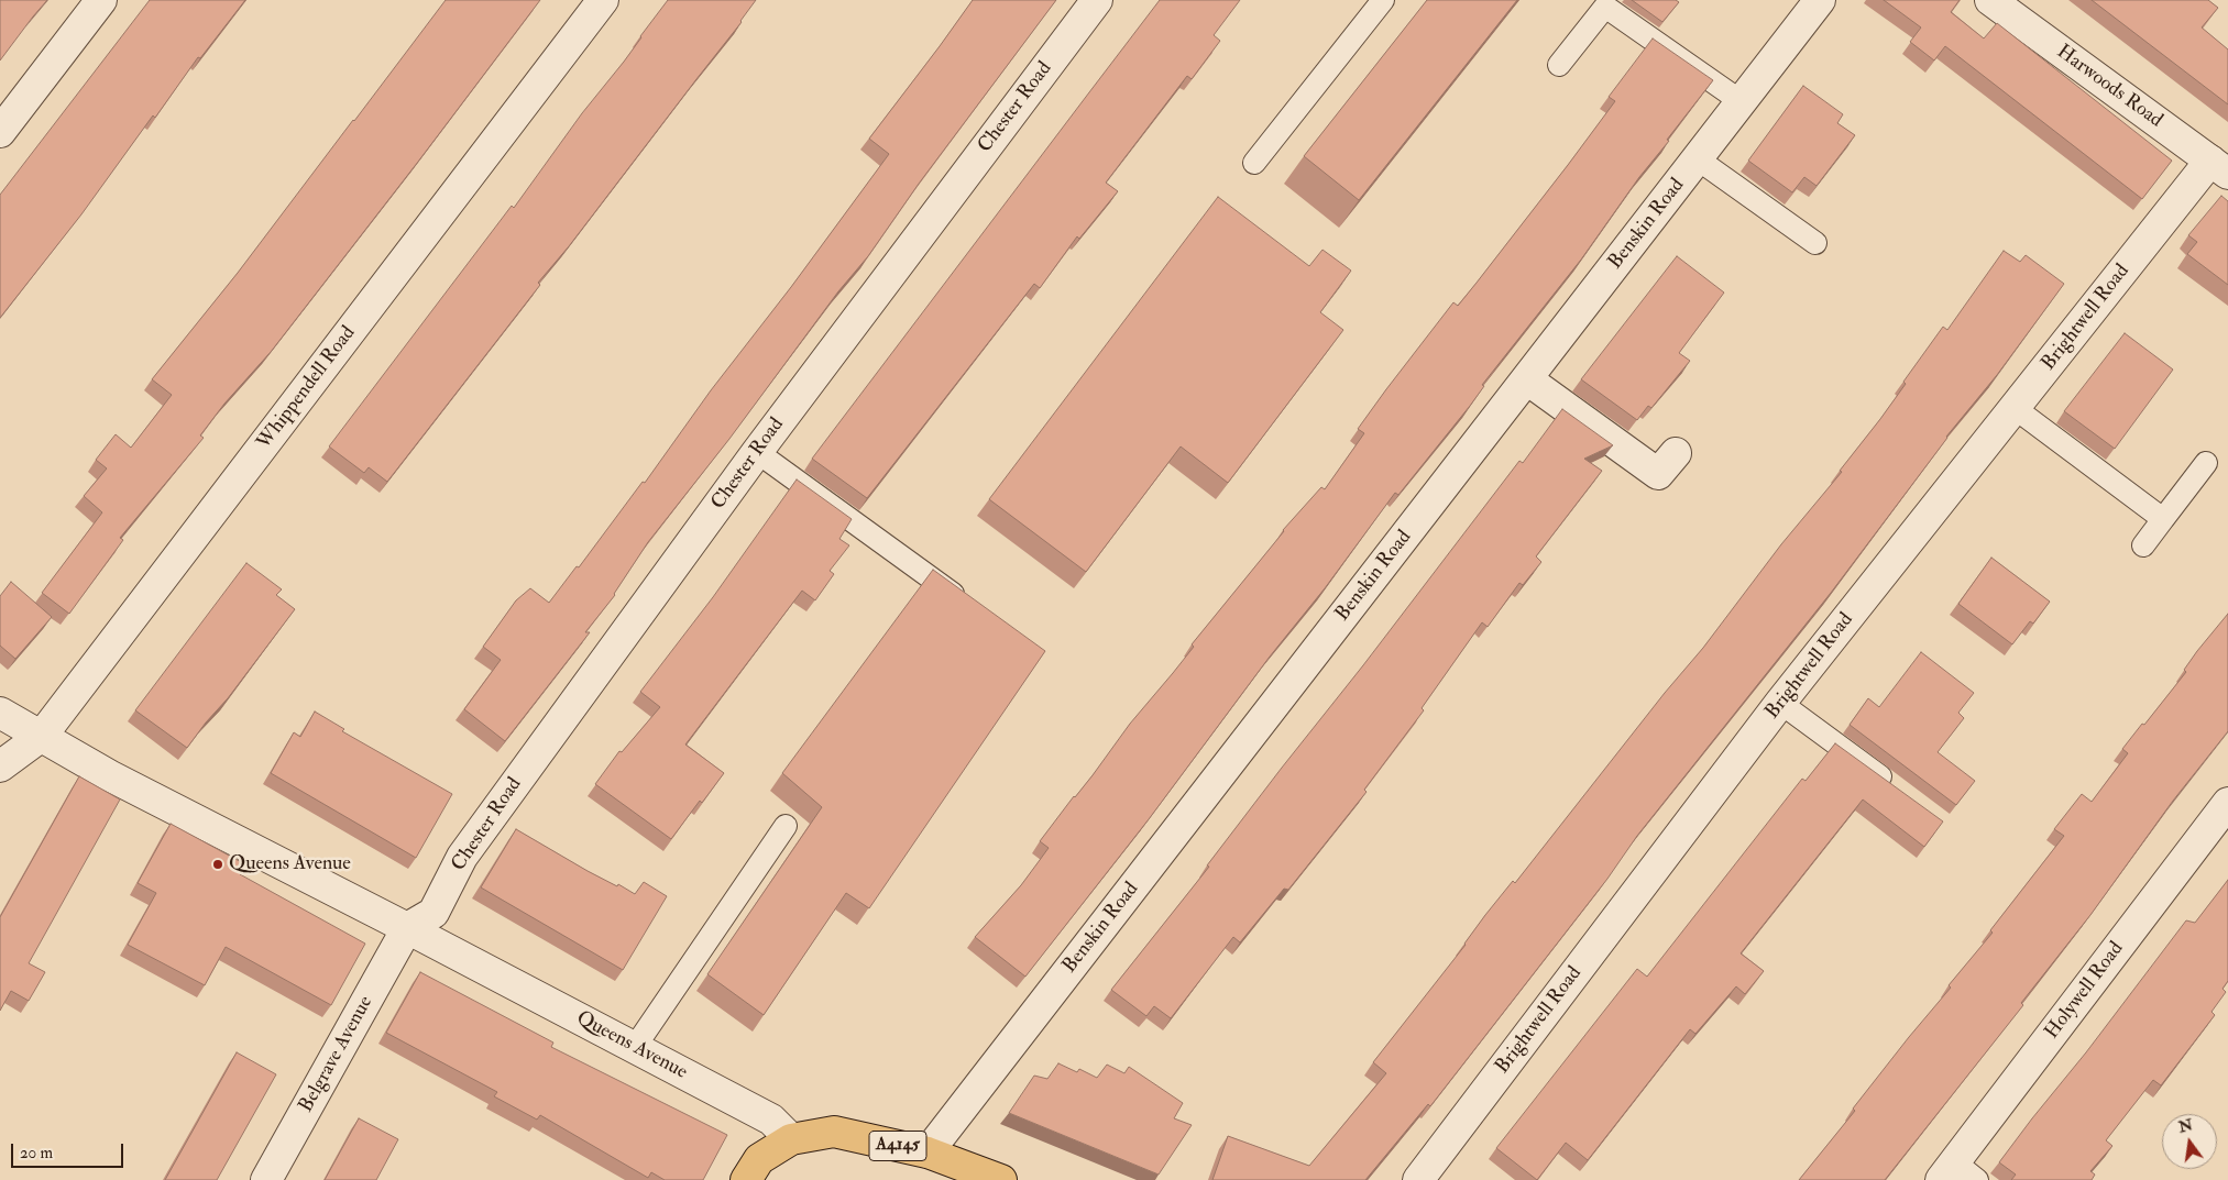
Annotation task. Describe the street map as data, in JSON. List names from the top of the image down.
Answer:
{
  "streets": {
    "main road": ["A4145"],
    "street": [
      "Harwoods Road",
      "Chester Road",
      "Benskin Road",
      "Brightwell Road",
      "Whippendell Road",
      "Holywell Road",
      "Queens Avenue",
      "Belgrave Avenue"
    ]
  },
  "crossings": [
    ["Harwoods Road", "Brightwell Road"],
    ["Chester Road", "Queens Avenue"],
    ["Chester Road", "Belgrave Avenue"],
    ["Benskin Road", "A4145"],
    ["Whippendell Road", "Queens Avenue"],
    ["Queens Avenue", "Belgrave Avenue"],
    ["Queens Avenue", "A4145"]
  ],
  "places": ["Queens Avenue"],
  "scale_bar": "20 m",
  "north": "top"
}
